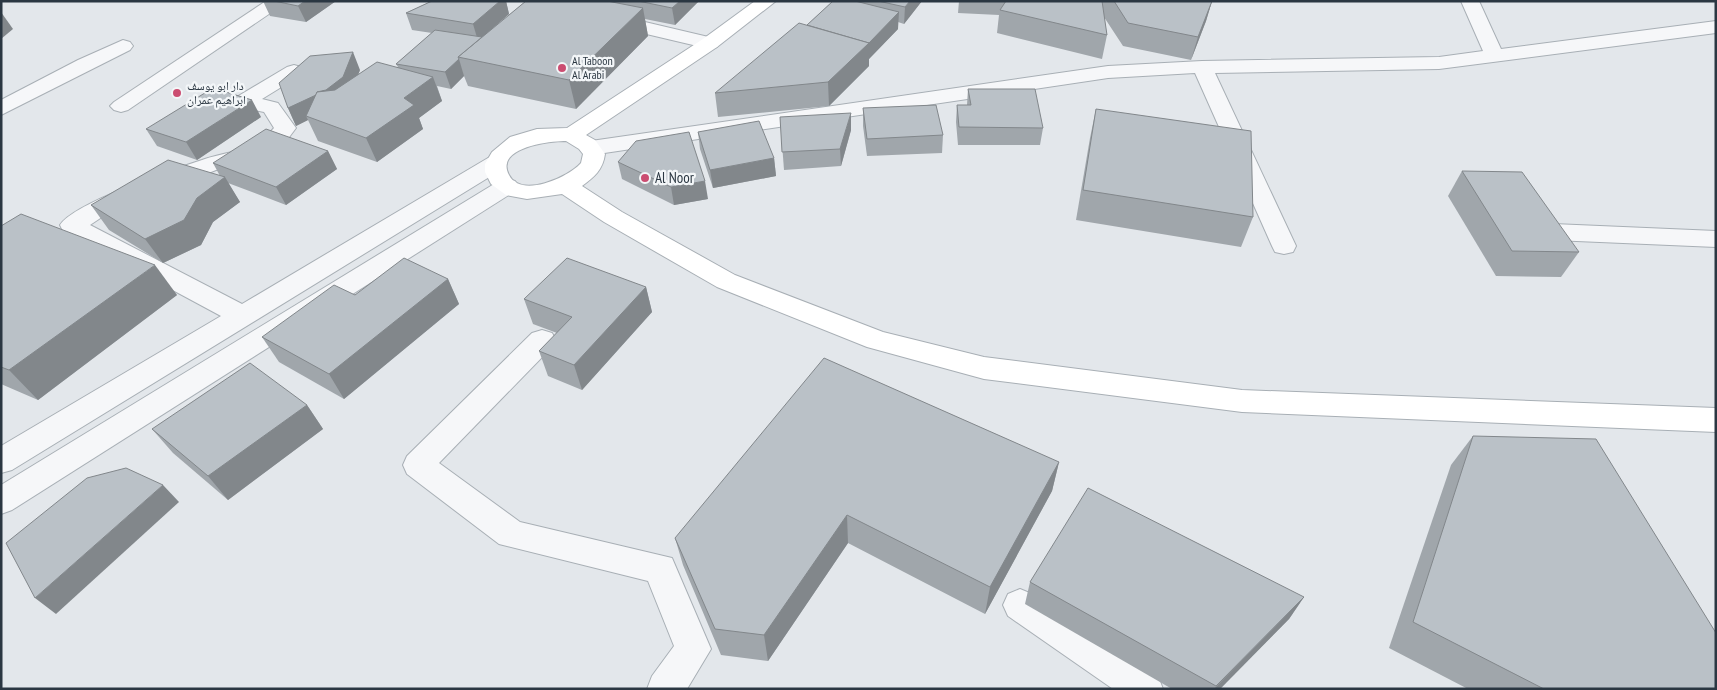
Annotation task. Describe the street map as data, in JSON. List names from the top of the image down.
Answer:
{
  "places": ["Al Taboon Al Arabi", "دار ابو يوسف ابراهيم عمران", "Al Noor"]
}
